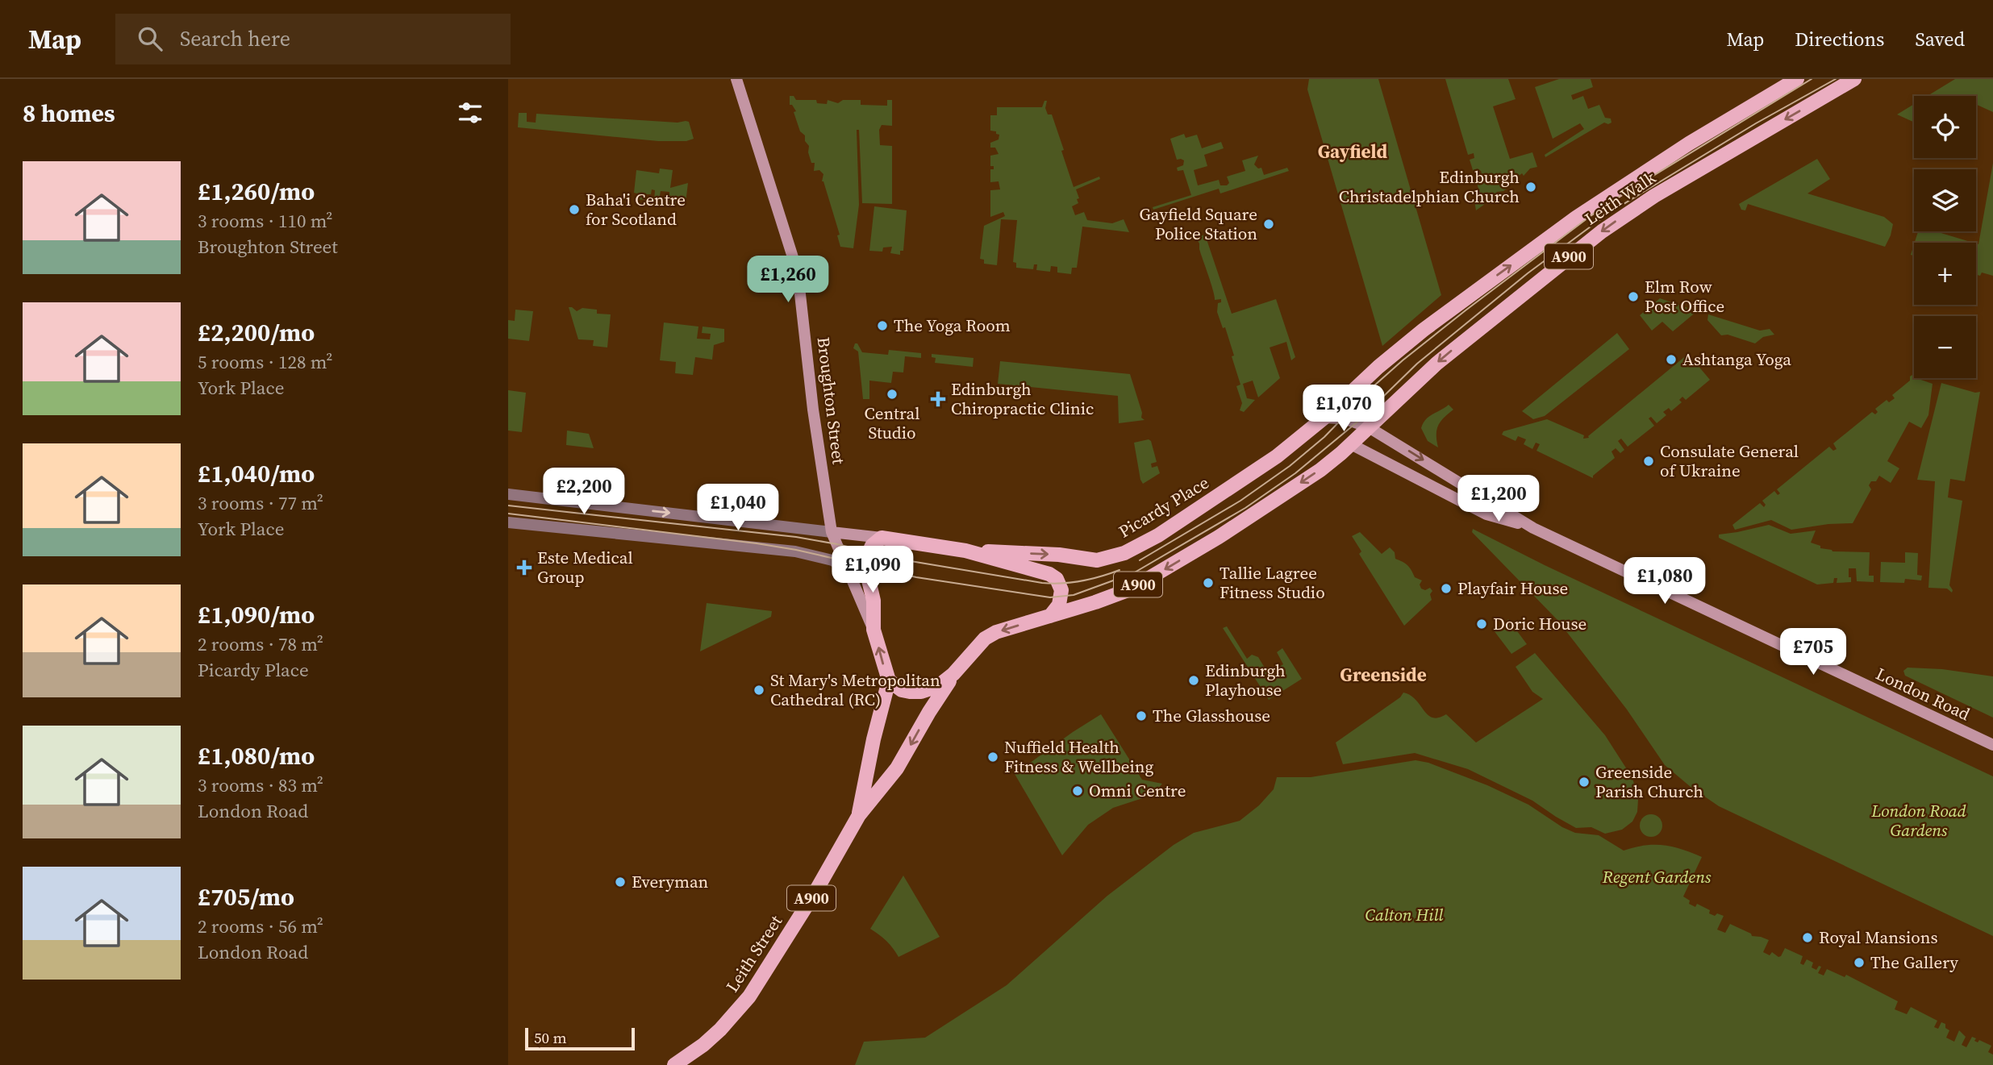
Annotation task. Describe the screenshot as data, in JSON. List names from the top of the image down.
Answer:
{
  "streets": {
    "main road": [
      "Leith Walk",
      "A900",
      "Broughton Street",
      "Picardy Place",
      "London Road",
      "Leith Street"
    ]
  },
  "crossings": [
    ["Leith Walk", "A900"],
    ["Leith Walk", "Picardy Place"],
    ["Leith Walk", "London Road"],
    ["A900", "Picardy Place"],
    ["A900", "London Road"],
    ["A900", "Leith Street"],
    ["Broughton Street", "Picardy Place"],
    ["Picardy Place", "London Road"]
  ],
  "districts": ["Gayfield", "Greenside"],
  "parks": ["London Road Gardens", "Regent Gardens", "Calton Hill"],
  "places": {
    "other": [
      "Edinburgh Christadelphian Church",
      "Baha'i Centre for Scotland",
      "Gayfield Square Police Station",
      "Elm Row Post Office",
      "The Yoga Room",
      "Ashtanga Yoga",
      "Central Studio",
      "Consulate General of Ukraine",
      "Tallie Lagree Fitness Studio",
      "Playfair House",
      "Doric House",
      "Edinburgh Playhouse",
      "St Mary's Metropolitan Cathedral (RC)",
      "The Glasshouse",
      "Nuffield Health Fitness & Wellbeing",
      "Greenside Parish Church",
      "Omni Centre",
      "Everyman",
      "Royal Mansions",
      "The Gallery"
    ],
    "health": ["Edinburgh Chiropractic Clinic", "Este Medical Group"]
  },
  "scale_bar": "50 m",
  "page": {
    "header": "Map",
    "search": "Search here",
    "nav": ["Map", "Directions", "Saved"],
    "heading": "8 homes",
    "map_buttons": ["+", "−"],
    "list": [
      {
        "name": "£1,260/mo",
        "note": "3 rooms · 110 m² · Broughton Street"
      },
      {
        "name": "£2,200/mo",
        "note": "5 rooms · 128 m² · York Place"
      },
      {
        "name": "£1,040/mo",
        "note": "3 rooms · 77 m² · York Place"
      },
      {
        "name": "£1,090/mo",
        "note": "2 rooms · 78 m² · Picardy Place"
      },
      {
        "name": "£1,080/mo",
        "note": "3 rooms · 83 m² · London Road"
      },
      {
        "name": "£705/mo",
        "note": "2 rooms · 56 m² · London Road"
      }
    ],
    "price": [
      "£1,260",
      "£1,070",
      "£2,200",
      "£1,200",
      "£1,040",
      "£1,090",
      "£1,080",
      "£705"
    ],
    "scale": "50 m"
  }
}
